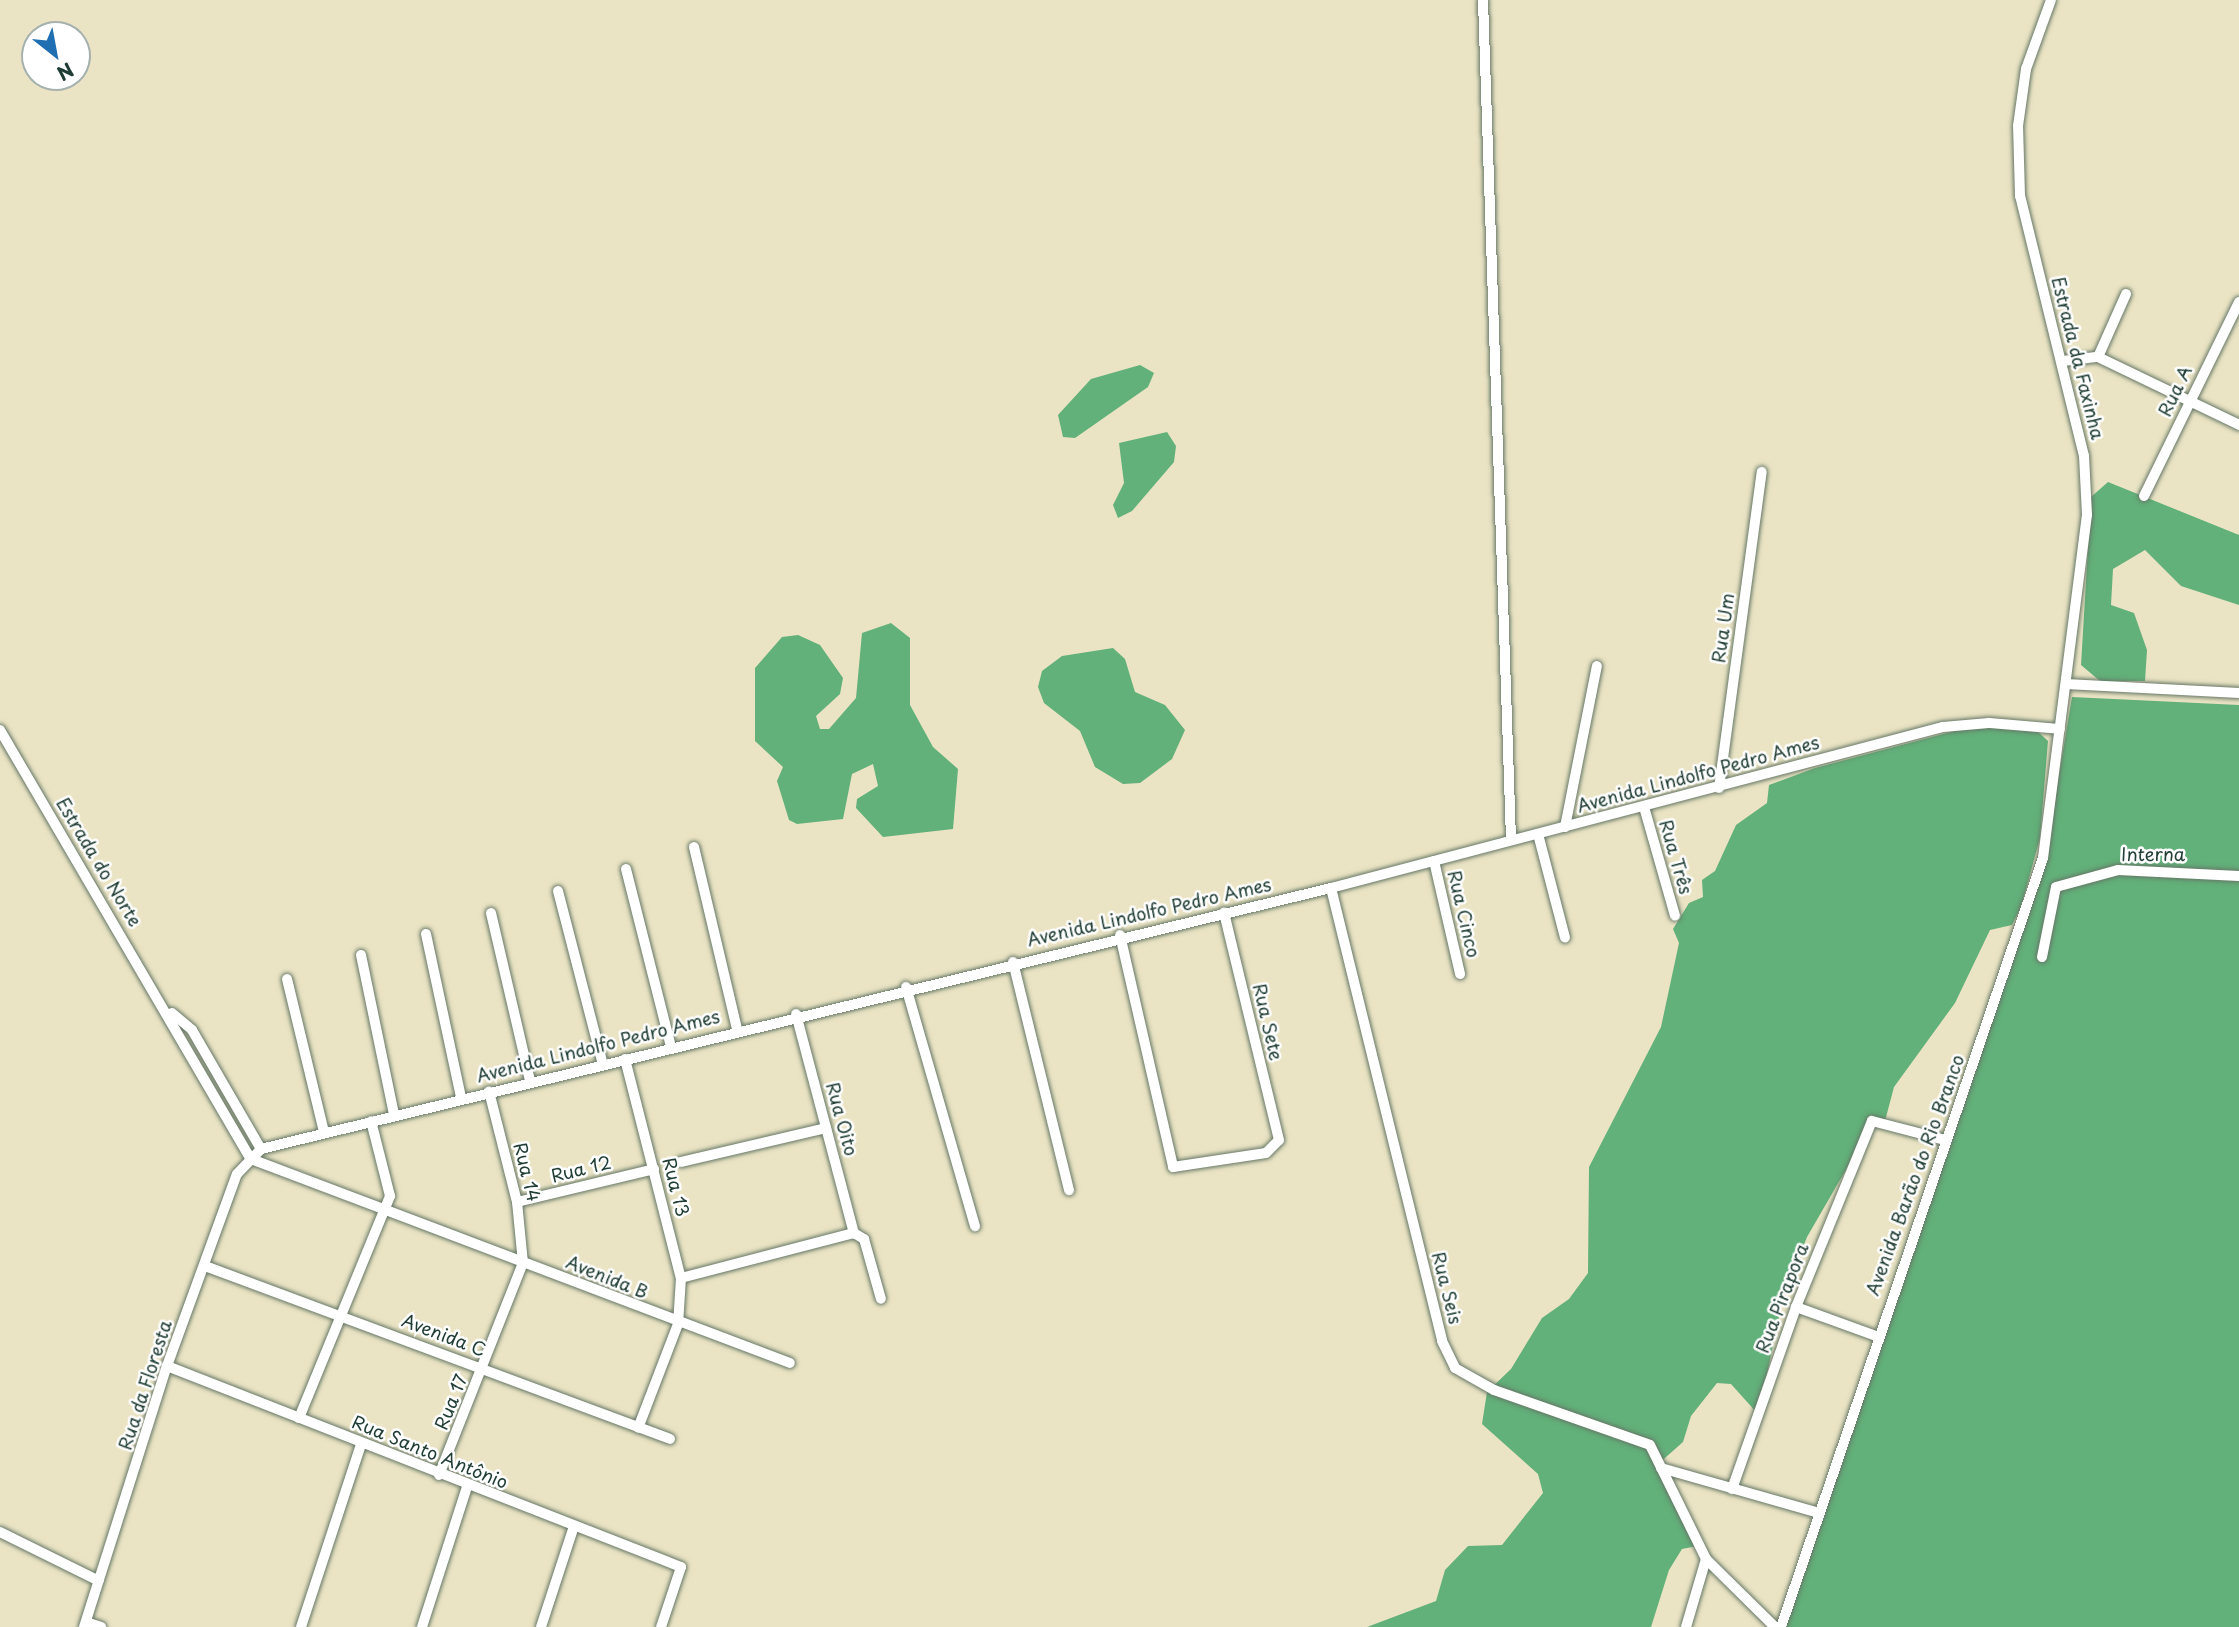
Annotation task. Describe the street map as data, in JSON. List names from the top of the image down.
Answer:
{
  "streets": {
    "street": [
      "Estrada da Faxinha",
      "Rua A",
      "Rua Um",
      "Avenida Lindolfo Pedro Ames",
      "Interna",
      "Rua Três",
      "Estrada do Norte",
      "Rua Cinco",
      "Rua Sete",
      "Rua Oito",
      "Rua 12",
      "Rua 14",
      "Avenida Barão do Rio Branco",
      "Rua 13",
      "Avenida B",
      "Rua Seis",
      "Rua Pirapora",
      "Avenida C",
      "Rua da Floresta",
      "Rua 17",
      "Rua Santo Antônio"
    ]
  },
  "crossings": [
    ["Estrada da Faxinha", "Avenida Lindolfo Pedro Ames"],
    ["Estrada da Faxinha", "Avenida Barão do Rio Branco"],
    ["Rua Um", "Avenida Lindolfo Pedro Ames"],
    ["Avenida Lindolfo Pedro Ames", "Rua Três"],
    ["Avenida Lindolfo Pedro Ames", "Estrada do Norte"],
    ["Avenida Lindolfo Pedro Ames", "Rua Cinco"],
    ["Avenida Lindolfo Pedro Ames", "Rua Sete"],
    ["Avenida Lindolfo Pedro Ames", "Rua Oito"],
    ["Avenida Lindolfo Pedro Ames", "Rua 14"],
    ["Avenida Lindolfo Pedro Ames", "Avenida Barão do Rio Branco"],
    ["Avenida Lindolfo Pedro Ames", "Rua 13"],
    ["Avenida Lindolfo Pedro Ames", "Avenida B"],
    ["Avenida Lindolfo Pedro Ames", "Rua Seis"],
    ["Avenida Lindolfo Pedro Ames", "Rua da Floresta"],
    ["Estrada do Norte", "Avenida B"],
    ["Estrada do Norte", "Rua da Floresta"],
    ["Rua 12", "Rua 14"],
    ["Rua 12", "Rua 13"],
    ["Rua 14", "Avenida B"],
    ["Rua 14", "Rua 17"],
    ["Avenida Barão do Rio Branco", "Rua Pirapora"],
    ["Rua 13", "Avenida B"],
    ["Rua 13", "Avenida C"],
    ["Avenida B", "Rua da Floresta"],
    ["Avenida B", "Rua 17"],
    ["Avenida C", "Rua da Floresta"],
    ["Avenida C", "Rua 17"],
    ["Rua da Floresta", "Rua Santo Antônio"],
    ["Rua 17", "Rua Santo Antônio"]
  ],
  "north": "bottom right"
}
